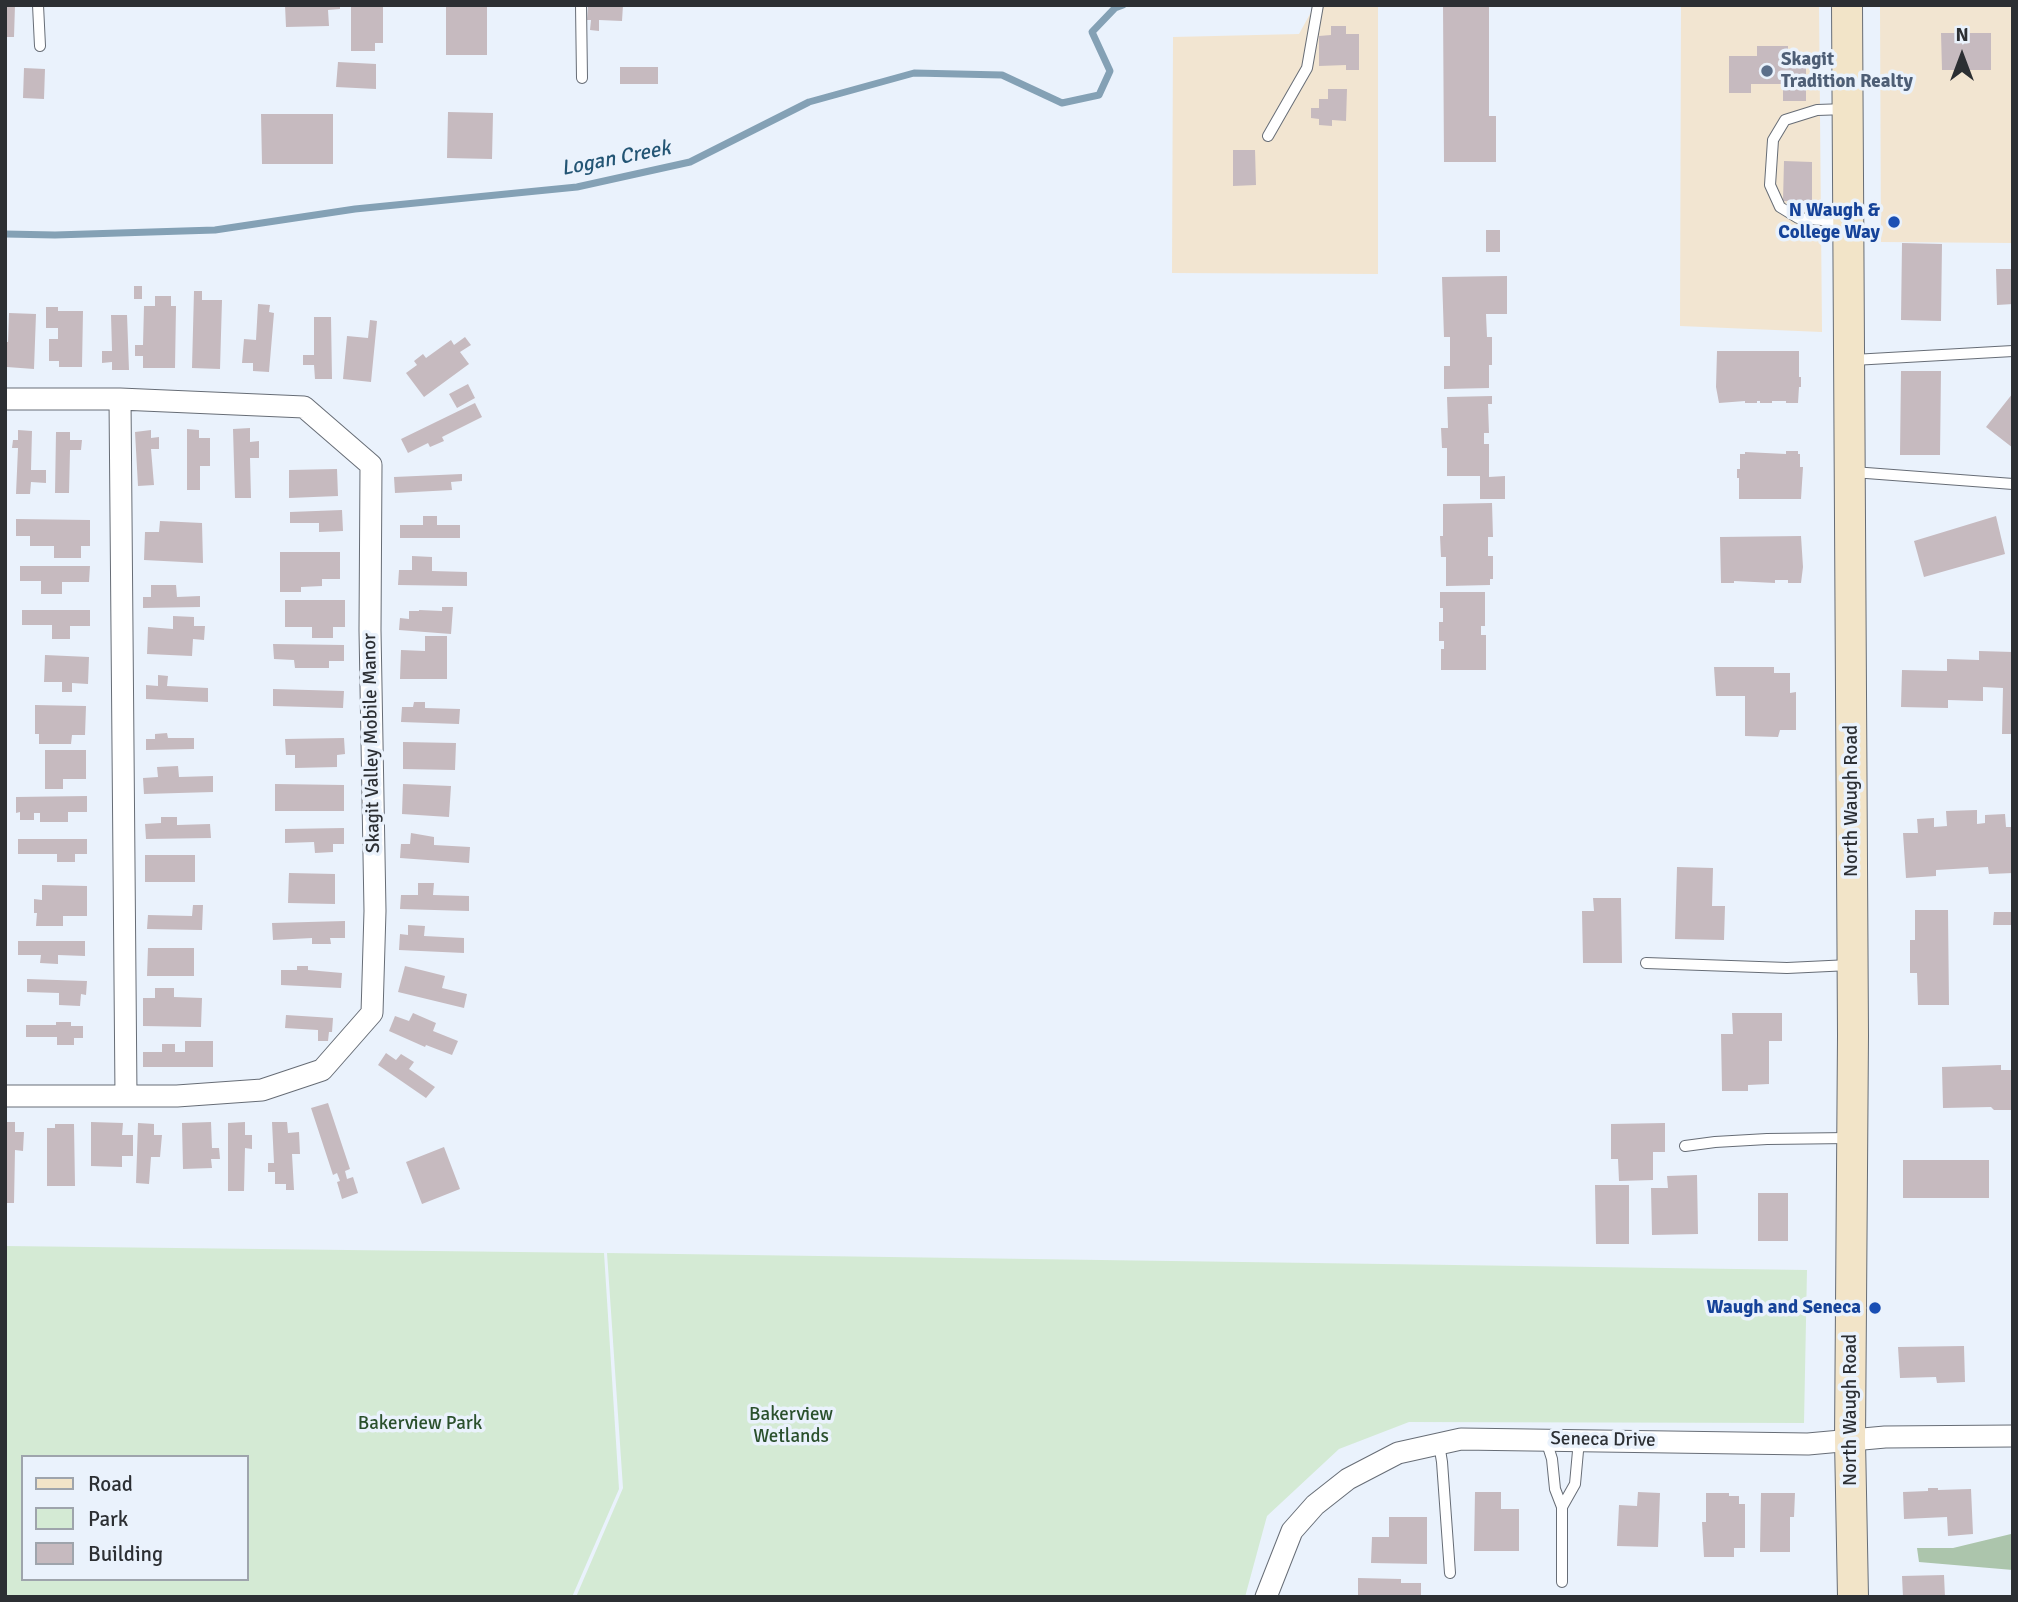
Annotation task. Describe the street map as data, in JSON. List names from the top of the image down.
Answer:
{
  "streets": {
    "street": ["Skagit Valley Mobile Manor", "North Waugh Road", "Seneca Drive"]
  },
  "crossings": [
    ["North Waugh Road", "Seneca Drive"]
  ],
  "water": ["Logan Creek"],
  "parks": ["Bakerview Wetlands", "Bakerview Park"],
  "places": ["Skagit Tradition Realty", "N Waugh & College Way", "Waugh and Seneca"],
  "legend": ["Road", "Park", "Building"],
  "north": "top"
}
